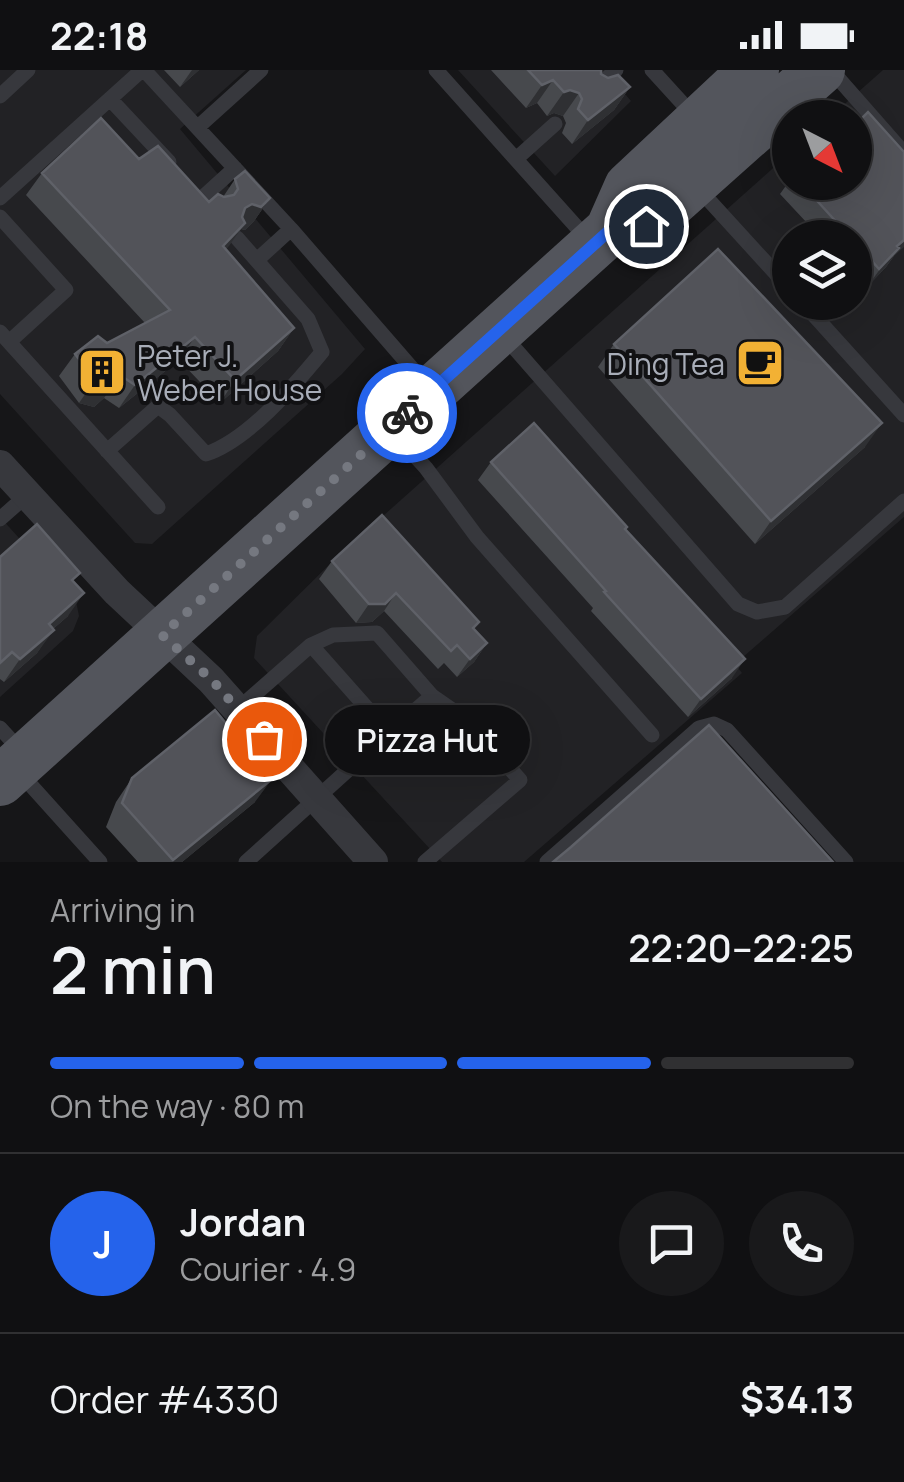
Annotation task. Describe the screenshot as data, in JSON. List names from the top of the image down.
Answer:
{
  "places": {
    "cafe": ["Ding Tea"],
    "building": ["Peter J. Weber House"],
    "other": ["Pizza Hut"]
  },
  "north": "bottom right",
  "page": {
    "status": "22:18",
    "bubble": "Pizza Hut",
    "heading": ["2 min", "Arriving in", "22:20–22:25"],
    "panel": [
      "Jordan",
      "Courier · 4.9",
      "Order #4330",
      "$34.13"
    ],
    "bar": "On the way · 80 m",
    "round": "J"
  }
}
